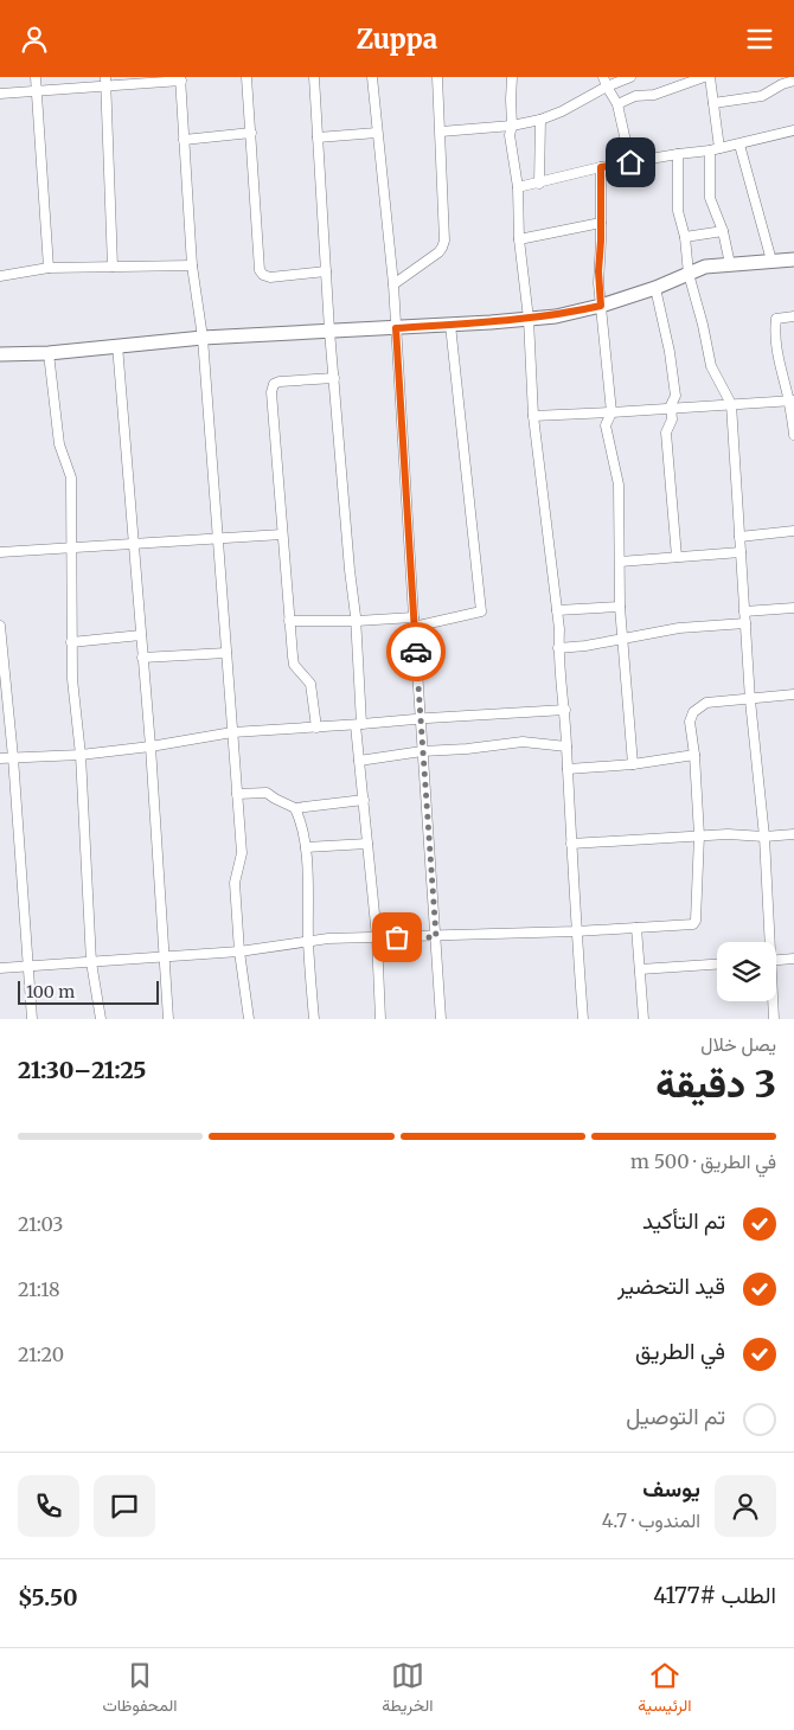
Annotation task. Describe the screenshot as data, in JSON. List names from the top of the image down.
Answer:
{
  "scale_bar": "100 m",
  "page": {
    "header": "Zuppa",
    "scale": "100 m",
    "heading": ["3 دقيقة", "يصل خلال", "21:25–21:30"],
    "panel": [
      "يوسف",
      "المندوب · 4.7",
      "الطلب #4177",
      "$5.50"
    ],
    "bar": "في الطريق · 500 m",
    "list": [
      ["تم التأكيد", "21:03"],
      ["قيد التحضير", "21:18"],
      ["في الطريق", "21:20"],
      "تم التوصيل"
    ],
    "tabs": ["الرئيسية", "الخريطة", "المحفوظات"]
  }
}
